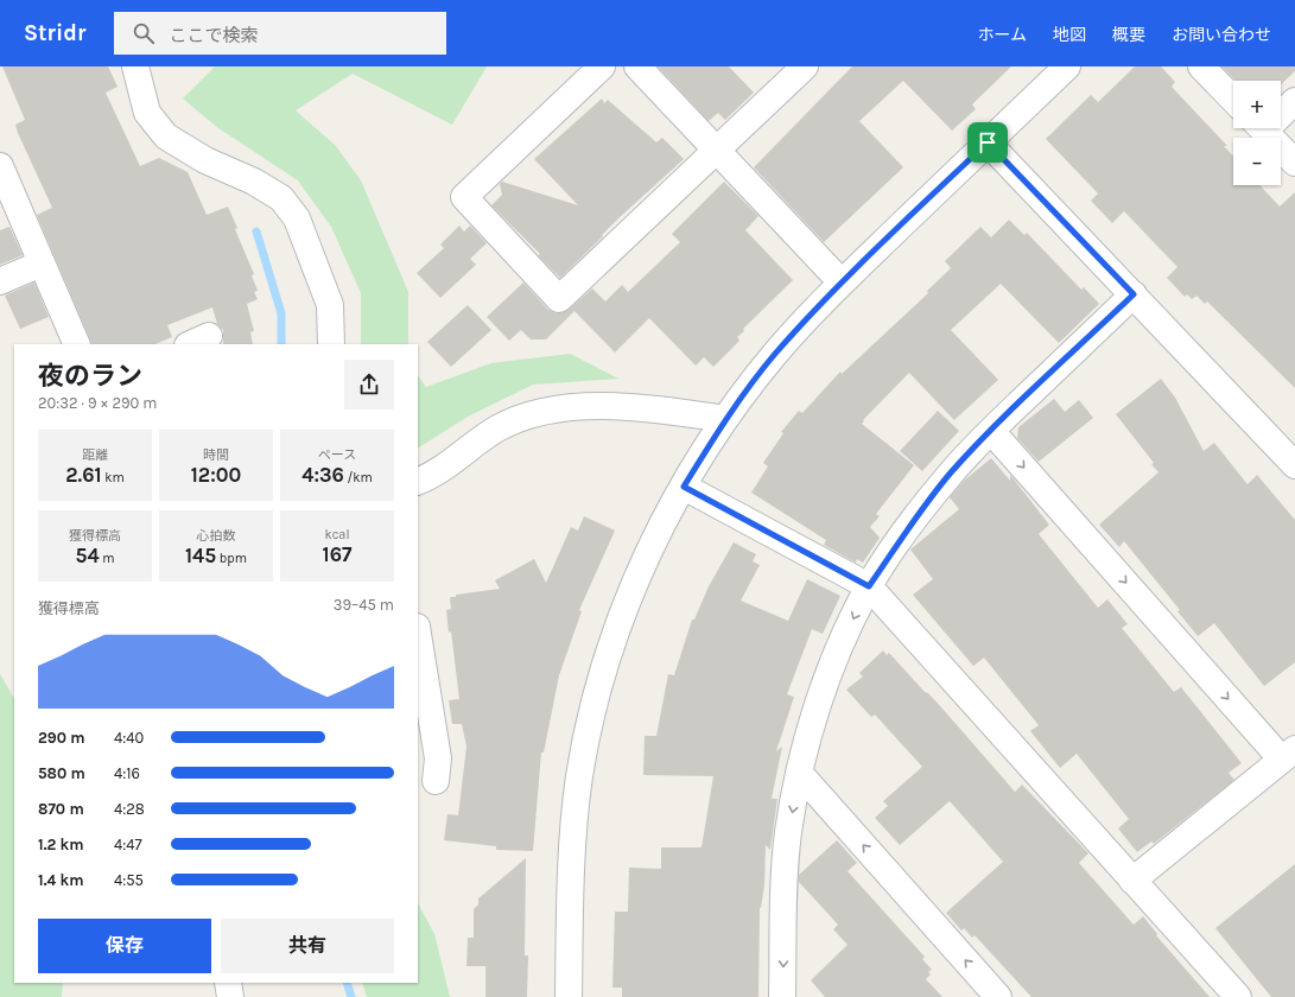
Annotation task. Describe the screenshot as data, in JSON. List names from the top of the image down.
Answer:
{
  "page": {
    "header": "Stridr",
    "search": "ここで検索",
    "nav": [
      "ホーム",
      "地図",
      "概要",
      "お問い合わせ"
    ],
    "map_buttons": ["+", "−"],
    "heading": ["夜のラン", "20:32 · 9 × 290 m"],
    "stats": [
      ["距離", "2.61 km"],
      ["時間", "12:00"],
      ["ペース", "4:36 /km"],
      ["獲得標高", "54 m"],
      ["心拍数", "145 bpm"],
      ["kcal", "167"]
    ],
    "chart": ["獲得標高", "39–45 m"],
    "list": [
      {
        "name": "290 m",
        "note": "4:40"
      },
      {
        "name": "580 m",
        "note": "4:16"
      },
      {
        "name": "870 m",
        "note": "4:28"
      },
      {
        "name": "1.2 km",
        "note": "4:47"
      },
      {
        "name": "1.4 km",
        "note": "4:55"
      }
    ],
    "buttons": ["保存", "共有"]
  }
}
